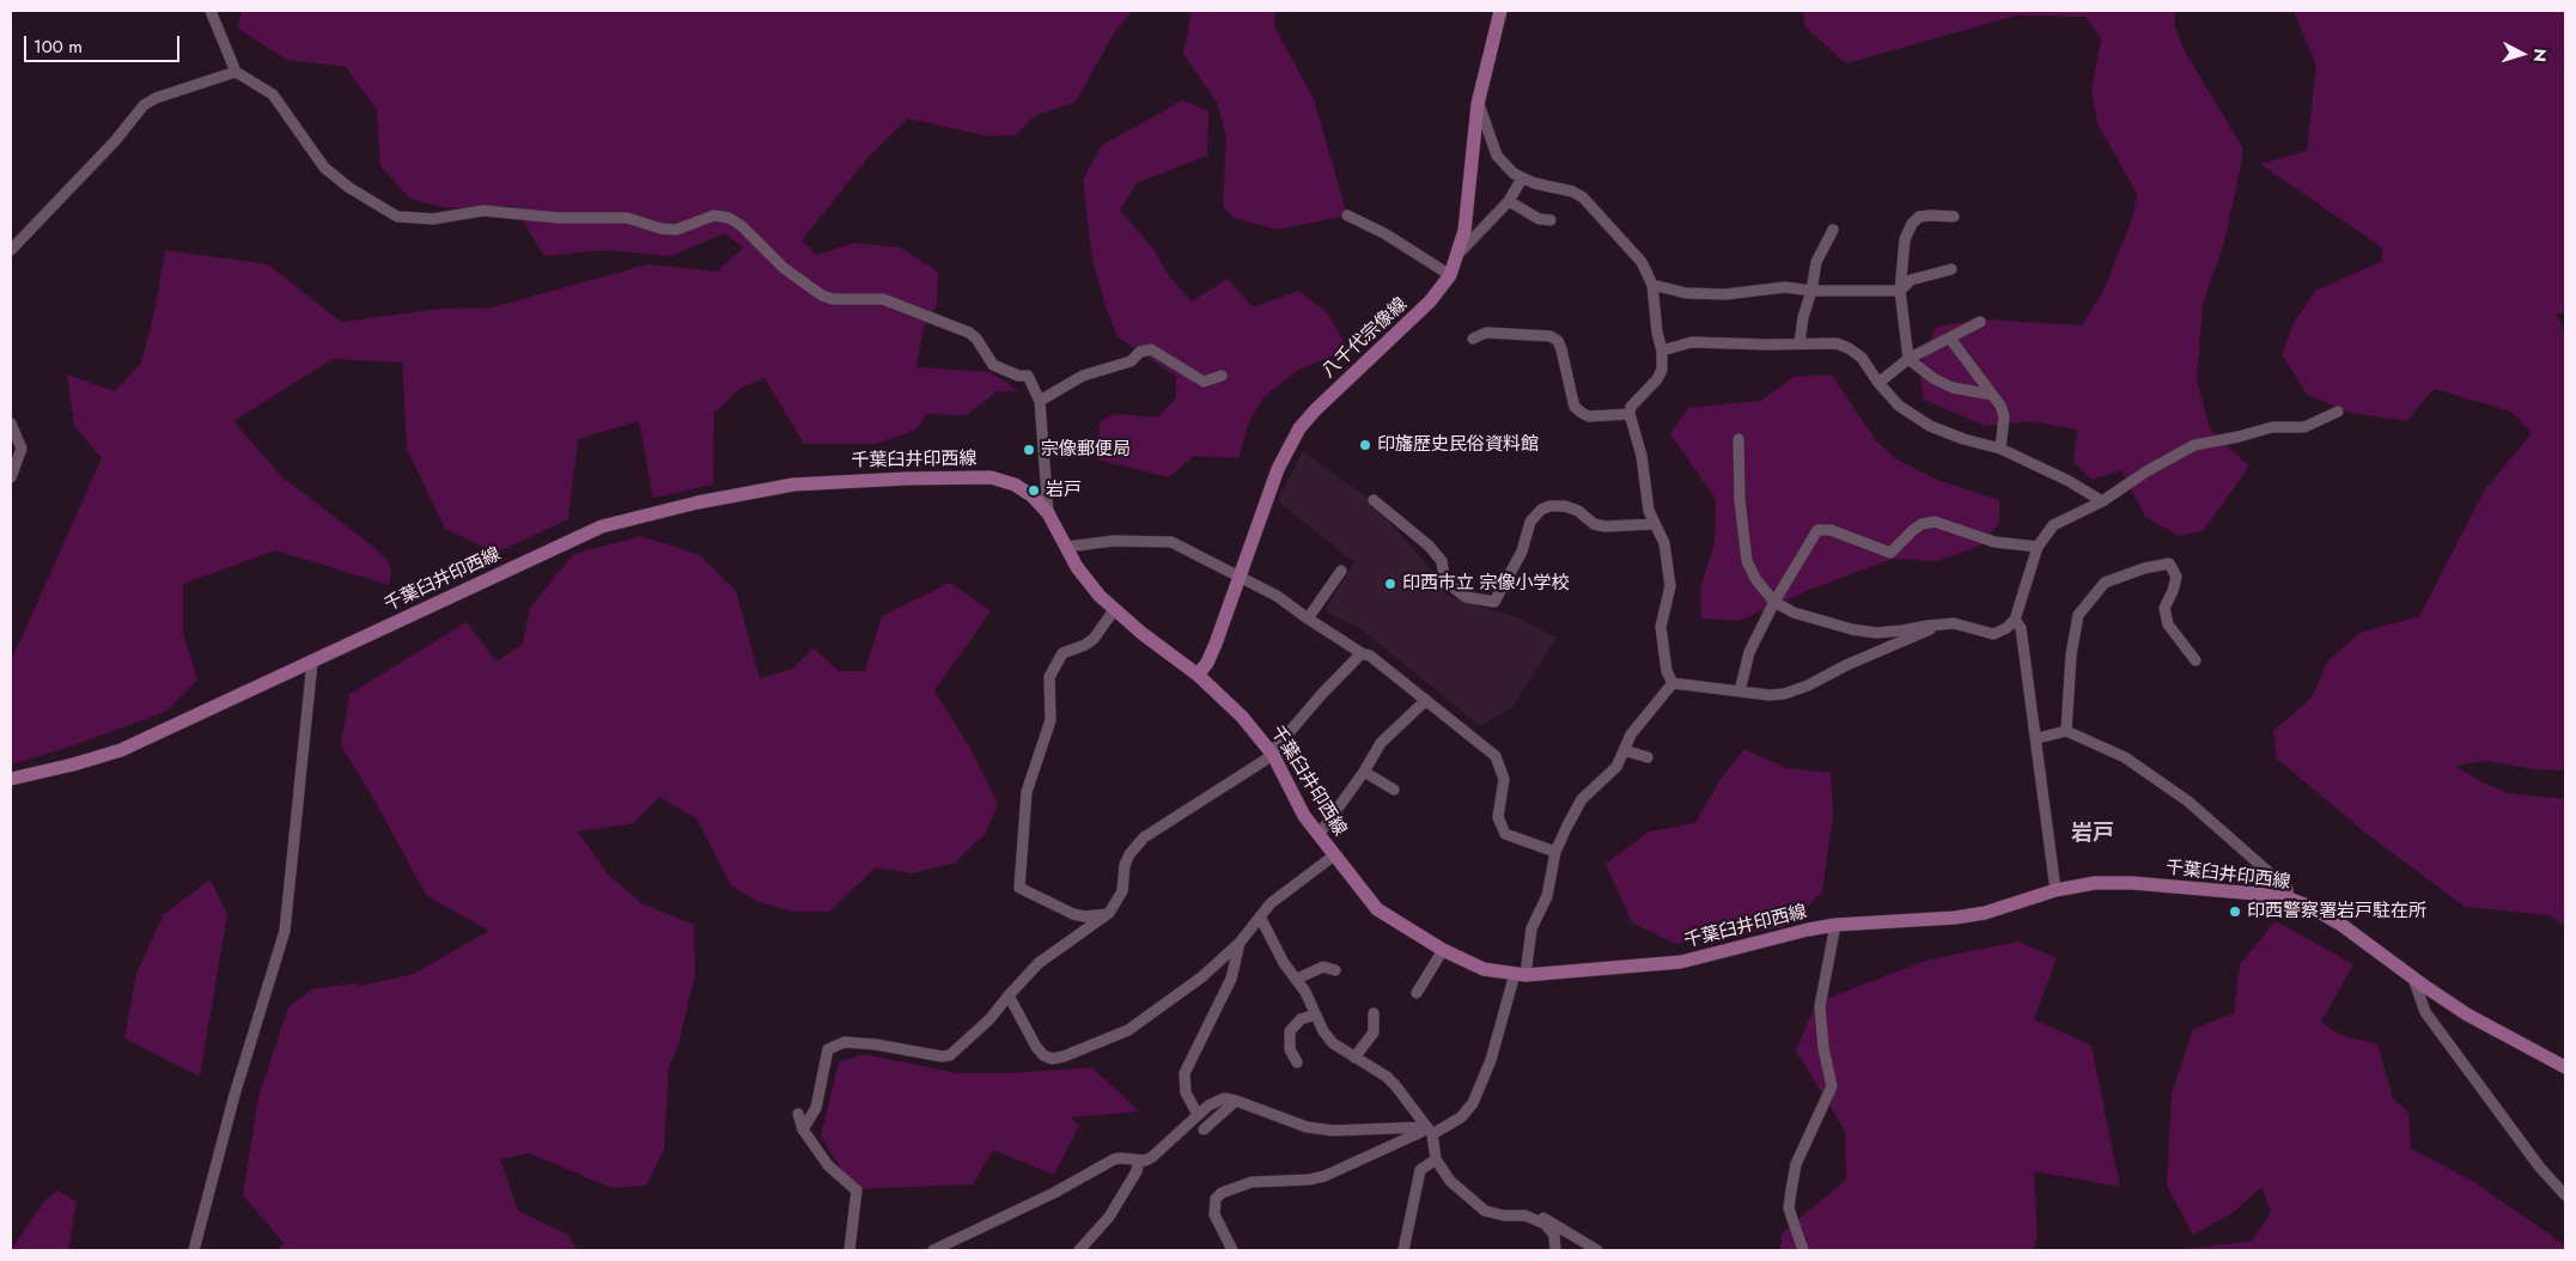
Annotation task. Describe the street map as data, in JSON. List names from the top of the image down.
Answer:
{
  "streets": {
    "main road": ["八千代宗像線", "千葉臼井印西線"]
  },
  "crossings": [
    ["八千代宗像線", "千葉臼井印西線"]
  ],
  "districts": ["岩戸"],
  "places": [
    "印旛歴史民俗資料館",
    "宗像郵便局",
    "岩戸",
    "印西市立 宗像小学校",
    "印西警察署岩戸駐在所"
  ],
  "scale_bar": "100 m",
  "north": "right"
}
